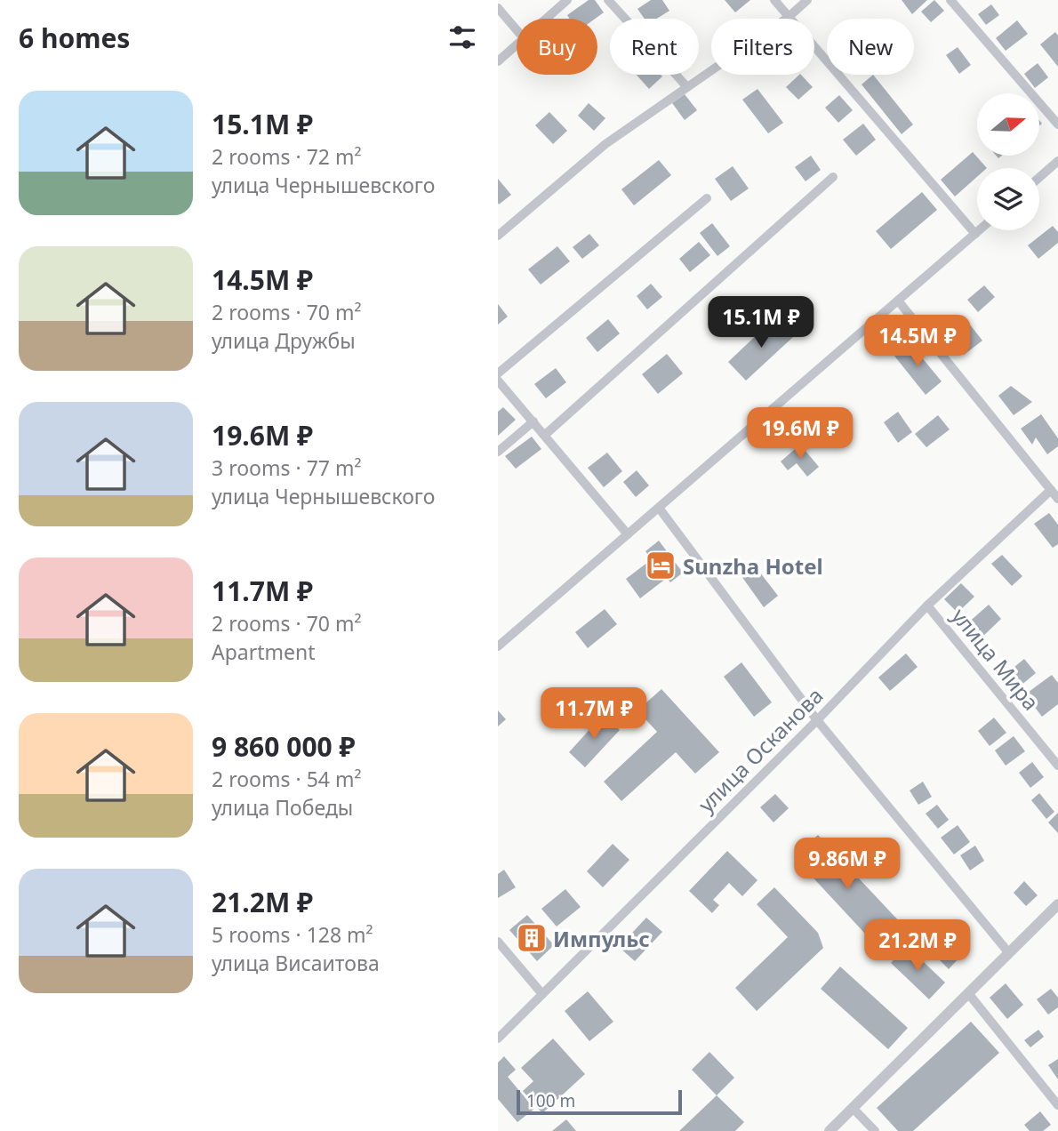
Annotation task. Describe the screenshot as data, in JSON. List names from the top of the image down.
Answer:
{
  "streets": {
    "street": ["улица Мира", "улица Осканова"]
  },
  "crossings": [
    ["улица Мира", "улица Осканова"]
  ],
  "places": {
    "hotel": ["Sunzha Hotel"],
    "building": ["Импульс"]
  },
  "scale_bar": "100 m",
  "north": "right",
  "page": {
    "heading": "6 homes",
    "chip": [
      "Buy",
      "Rent",
      "Filters",
      "New"
    ],
    "list": [
      {
        "name": "15.1M ₽",
        "note": "2 rooms · 72 m² · улица Чернышевского"
      },
      {
        "name": "14.5M ₽",
        "note": "2 rooms · 70 m² · улица Дружбы"
      },
      {
        "name": "19.6M ₽",
        "note": "3 rooms · 77 m² · улица Чернышевского"
      },
      {
        "name": "11.7M ₽",
        "note": "2 rooms · 70 m² · Apartment"
      },
      {
        "name": "9 860 000 ₽",
        "note": "2 rooms · 54 m² · улица Победы"
      },
      {
        "name": "21.2M ₽",
        "note": "5 rooms · 128 m² · улица Висаитова"
      }
    ],
    "price": [
      "15.1M ₽",
      "14.5M ₽",
      "19.6M ₽",
      "11.7M ₽",
      "9.86M ₽",
      "21.2M ₽"
    ],
    "scale": "100 m"
  }
}
